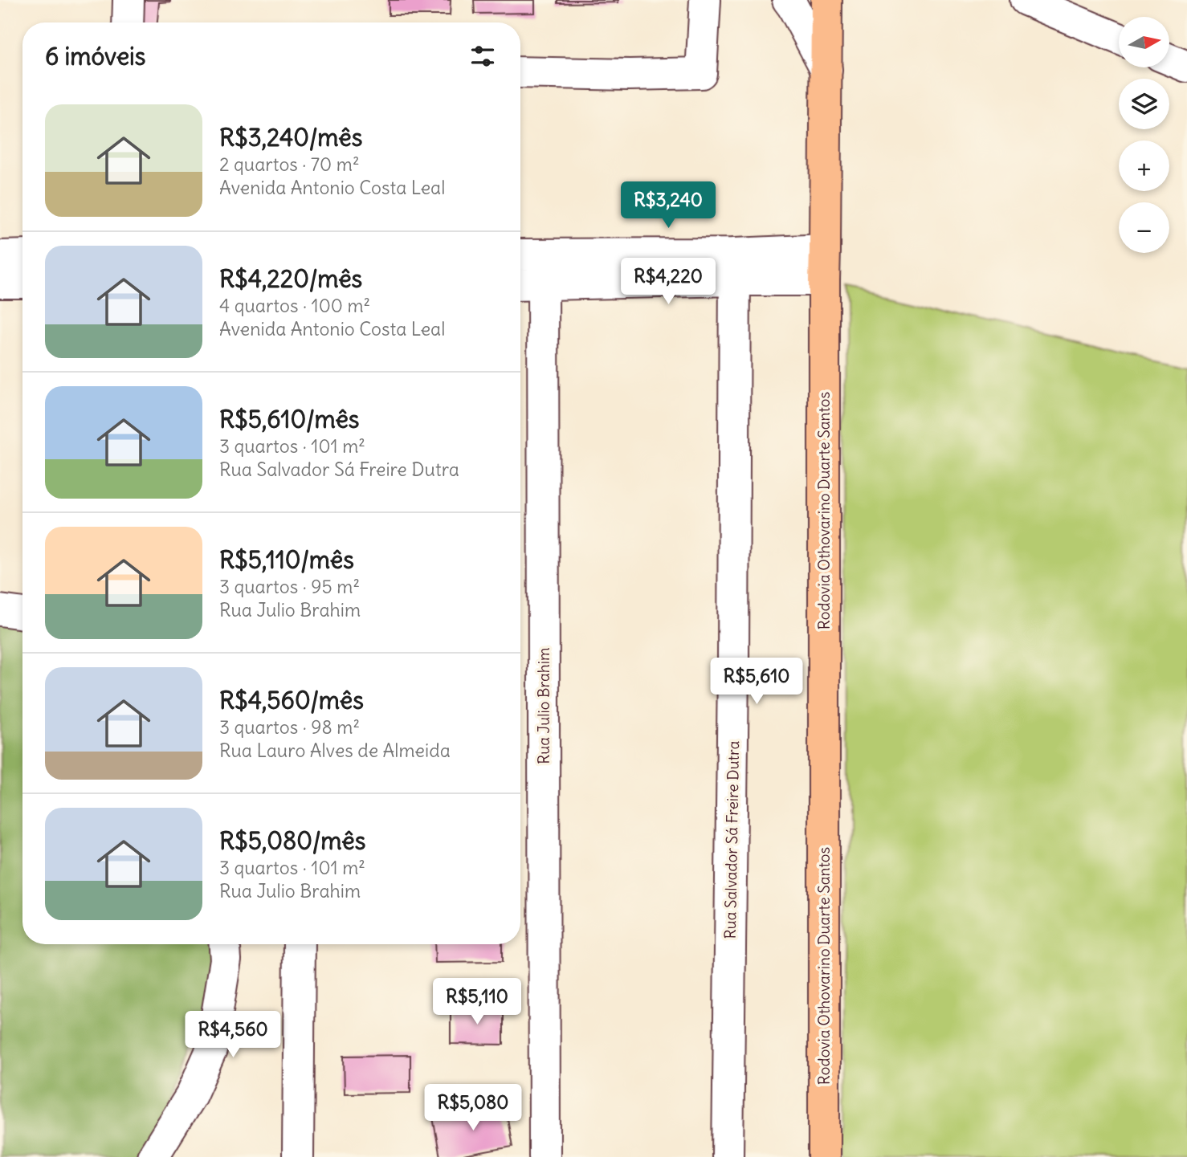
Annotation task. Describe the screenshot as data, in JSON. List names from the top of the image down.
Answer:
{
  "streets": {
    "main road": ["Rodovia Othovarino Duarte Santos"],
    "street": ["Rua Julio Brahim", "Rua Salvador Sá Freire Dutra"]
  },
  "north": "right",
  "page": {
    "map_buttons": ["+", "−"],
    "heading": "6 imóveis",
    "list": [
      {
        "name": "R$3,240/mês",
        "note": "2 quartos · 70 m² · Avenida Antonio Costa Leal"
      },
      {
        "name": "R$4,220/mês",
        "note": "4 quartos · 100 m² · Avenida Antonio Costa Leal"
      },
      {
        "name": "R$5,610/mês",
        "note": "3 quartos · 101 m² · Rua Salvador Sá Freire Dutra"
      },
      {
        "name": "R$5,110/mês",
        "note": "3 quartos · 95 m² · Rua Julio Brahim"
      },
      {
        "name": "R$4,560/mês",
        "note": "3 quartos · 98 m² · Rua Lauro Alves de Almeida"
      },
      {
        "name": "R$5,080/mês",
        "note": "3 quartos · 101 m² · Rua Julio Brahim"
      }
    ],
    "price": [
      "R$3,240",
      "R$4,220",
      "R$5,610",
      "R$5,110",
      "R$4,560",
      "R$5,080"
    ]
  }
}
